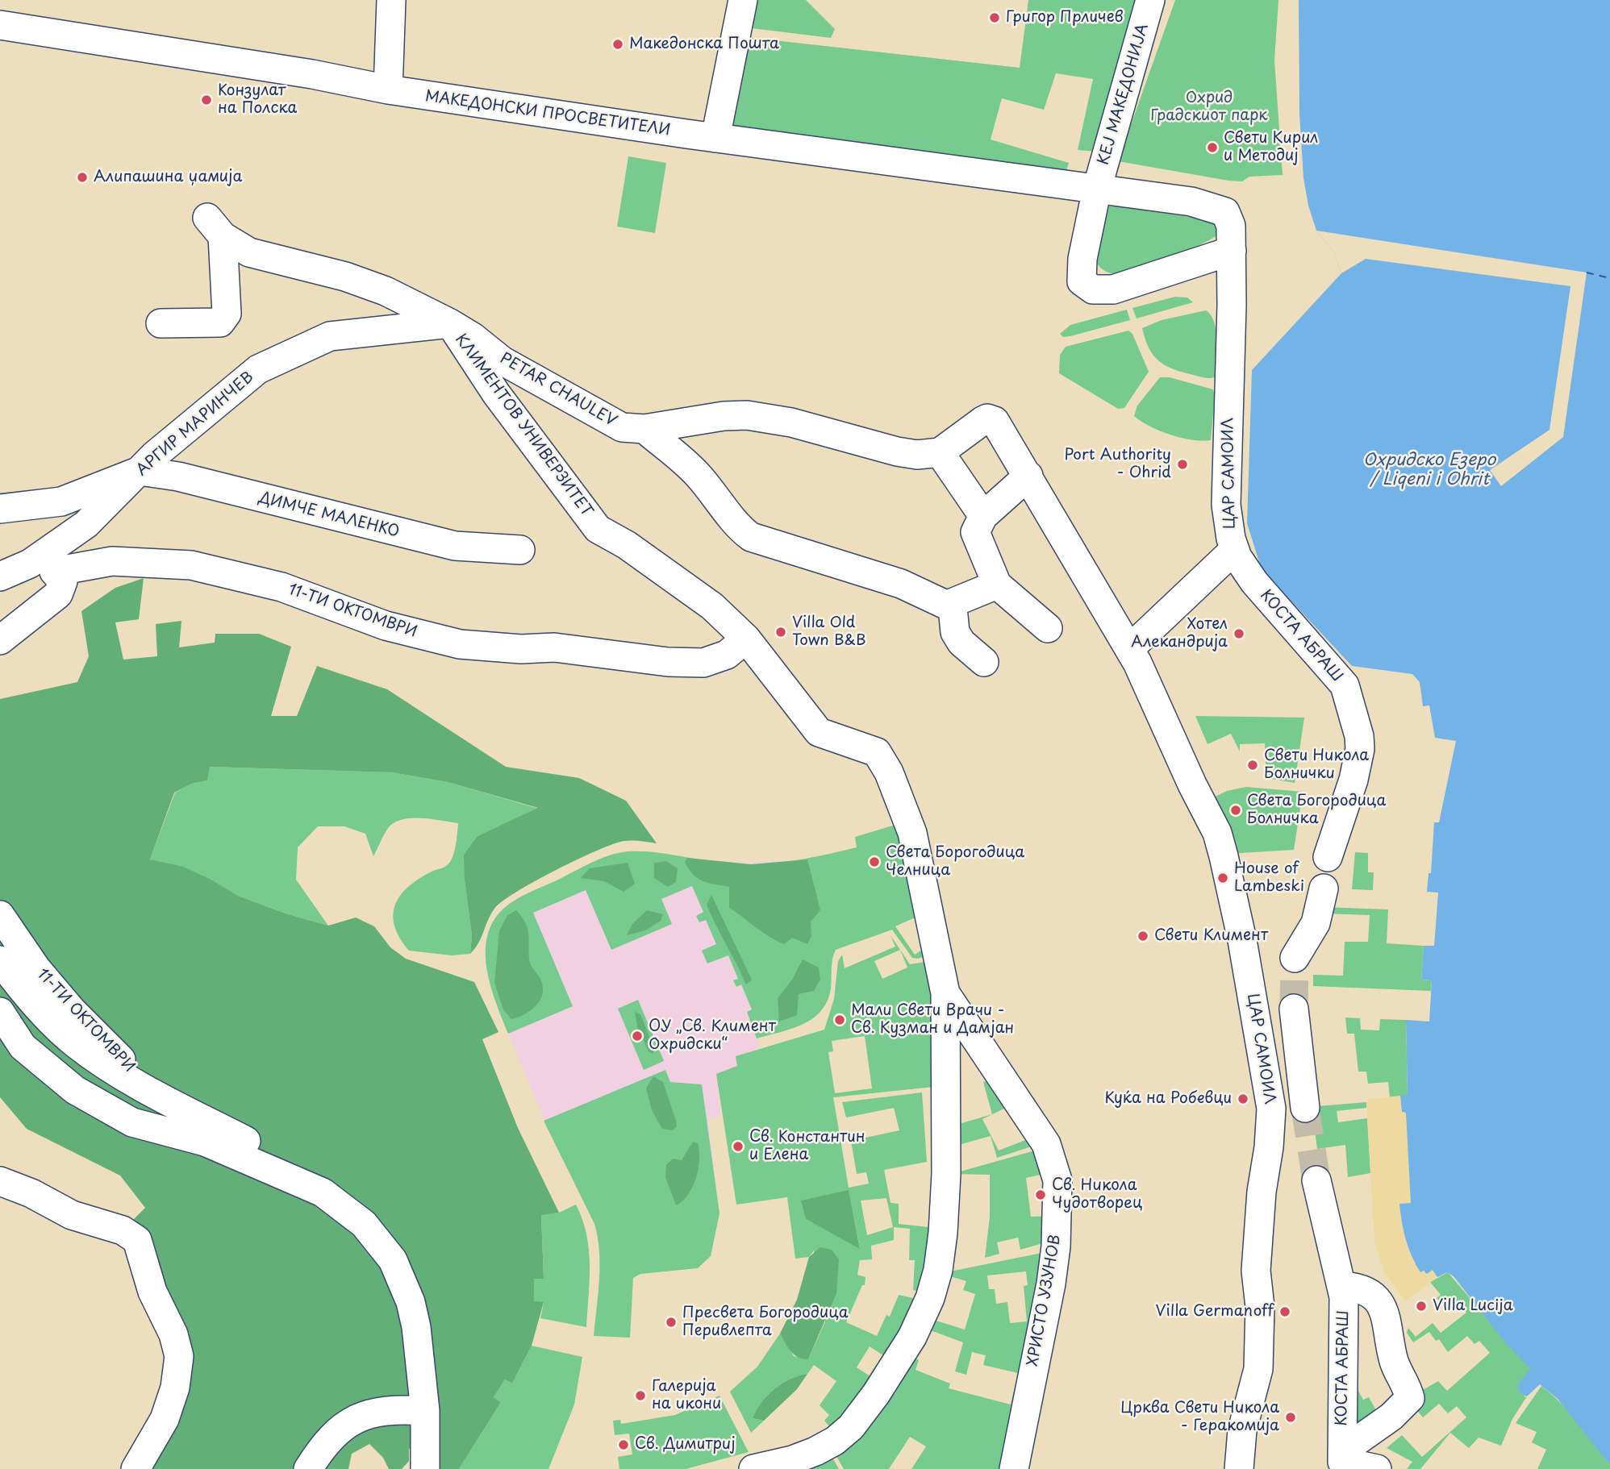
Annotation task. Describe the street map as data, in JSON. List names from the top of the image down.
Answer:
{
  "streets": {
    "street": [
      "КЕЈ МАКЕДОНИЈА",
      "МАКЕДОНСКИ ПРОСВЕТИТЕЛИ",
      "PETAR CHAULEV",
      "АРГИР МАРИНЧЕВ",
      "КЛИМЕНТОВ УНИВЕРЗИТЕТ",
      "ЦАР САМОИЛ",
      "ДИМЧЕ МАЛЕНКО",
      "11-ТИ ОКТОМВРИ",
      "КОСТА АБРАШ",
      "ХРИСТО УЗУНОВ"
    ]
  },
  "crossings": [
    ["КЕЈ МАКЕДОНИЈА", "МАКЕДОНСКИ ПРОСВЕТИТЕЛИ"],
    ["МАКЕДОНСКИ ПРОСВЕТИТЕЛИ", "ЦАР САМОИЛ"],
    ["PETAR CHAULEV", "АРГИР МАРИНЧЕВ"],
    ["PETAR CHAULEV", "КЛИМЕНТОВ УНИВЕРЗИТЕТ"],
    ["PETAR CHAULEV", "ЦАР САМОИЛ"],
    ["АРГИР МАРИНЧЕВ", "КЛИМЕНТОВ УНИВЕРЗИТЕТ"],
    ["АРГИР МАРИНЧЕВ", "ДИМЧЕ МАЛЕНКО"],
    ["АРГИР МАРИНЧЕВ", "11-ТИ ОКТОМВРИ"],
    ["КЛИМЕНТОВ УНИВЕРЗИТЕТ", "11-ТИ ОКТОМВРИ"],
    ["КЛИМЕНТОВ УНИВЕРЗИТЕТ", "ХРИСТО УЗУНОВ"],
    ["ЦАР САМОИЛ", "КОСТА АБРАШ"]
  ],
  "water": ["Охридско Езеро / Liqeni i Ohrit"],
  "parks": ["Охрид Градскиот парк"],
  "places": [
    "Григор Прличев",
    "Македонска Пошта",
    "Конзулат на Полска",
    "Свети Кирил и Методиј",
    "Алипашина џамија",
    "Port Authority - Ohrid",
    "Villa Old Town B&B",
    "Хотел Алекандрија",
    "Свети Никола Болнички",
    "Света Богородица Болничка",
    "Света Борогодица Челница",
    "House of Lambeski",
    "Свети Климент",
    "Мали Свети Врачи - Св. Кузман и Дамјан",
    "ОУ „Св. Климент Охридски“",
    "Куќа на Робевци",
    "Св. Константин и Елена",
    "Св. Никола Чудотворец",
    "Villa Lucija",
    "Villa Germanoff",
    "Пресвета Богородица Перивлепта",
    "Галерија на икони",
    "Црква Свети Никола - Геракомија",
    "Св. Димитриј"
  ]
}
